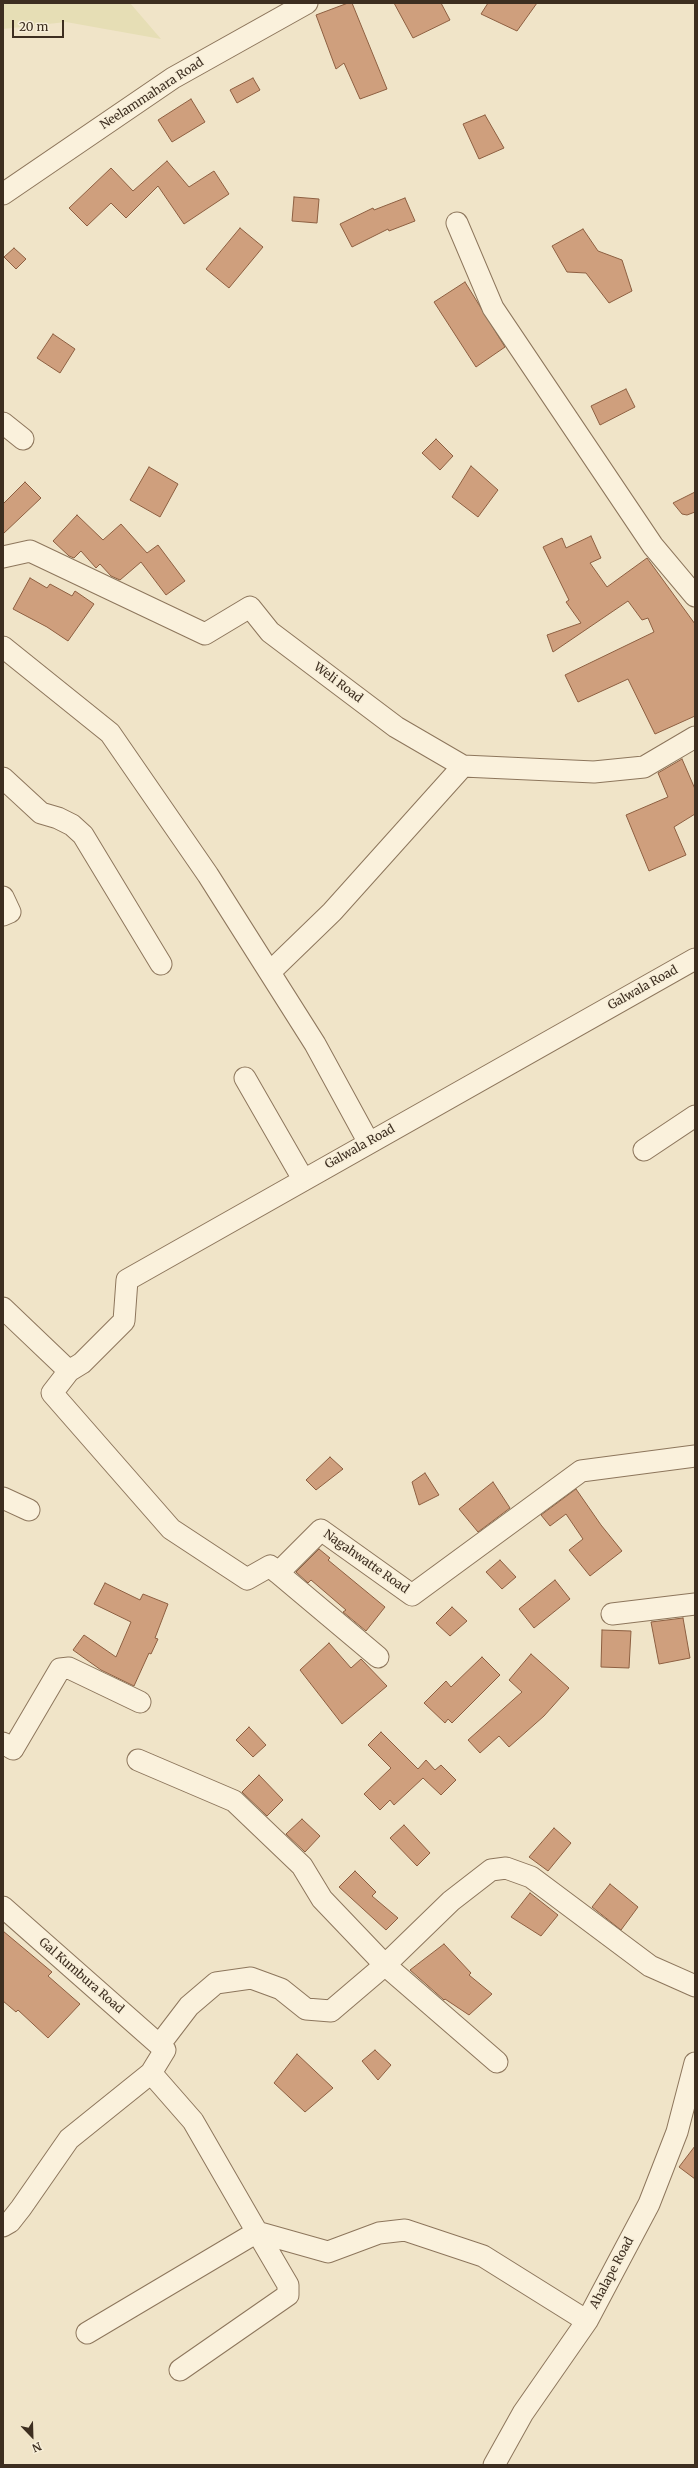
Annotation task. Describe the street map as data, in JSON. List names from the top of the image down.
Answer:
{
  "streets": {
    "street": [
      "Neelammahara Road",
      "Weli Road",
      "Galwala Road",
      "Nagahwatte Road",
      "Gal Kumbura Road",
      "Ahalape Road"
    ]
  },
  "scale_bar": "20 m",
  "north": "bottom right"
}
